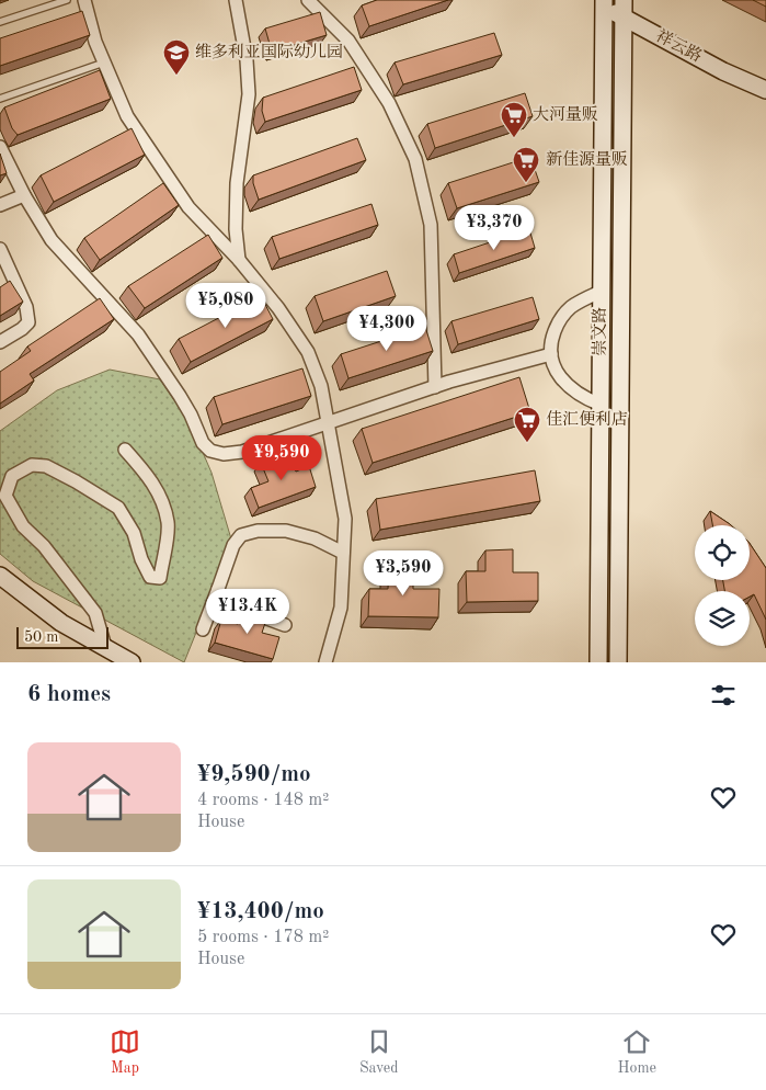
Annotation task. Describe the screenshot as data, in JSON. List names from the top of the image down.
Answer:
{
  "streets": {
    "main road": ["祥云路", "崇文路"]
  },
  "crossings": [
    ["祥云路", "崇文路"]
  ],
  "places": {
    "school or university": ["维多利亚国际幼儿园"],
    "supermarket": ["大河量贩", "新佳源量贩", "佳汇便利店"]
  },
  "scale_bar": "50 m",
  "page": {
    "price": [
      "¥3,370",
      "¥5,080",
      "¥4,300",
      "¥9,590",
      "¥3,590",
      "¥13.4K"
    ],
    "scale": "50 m",
    "heading": "6 homes",
    "list": [
      {
        "name": "¥9,590/mo",
        "note": "4 rooms · 148 m² · House"
      },
      {
        "name": "¥13,400/mo",
        "note": "5 rooms · 178 m² · House"
      }
    ],
    "tabs": ["Map", "Saved", "Home"]
  }
}
